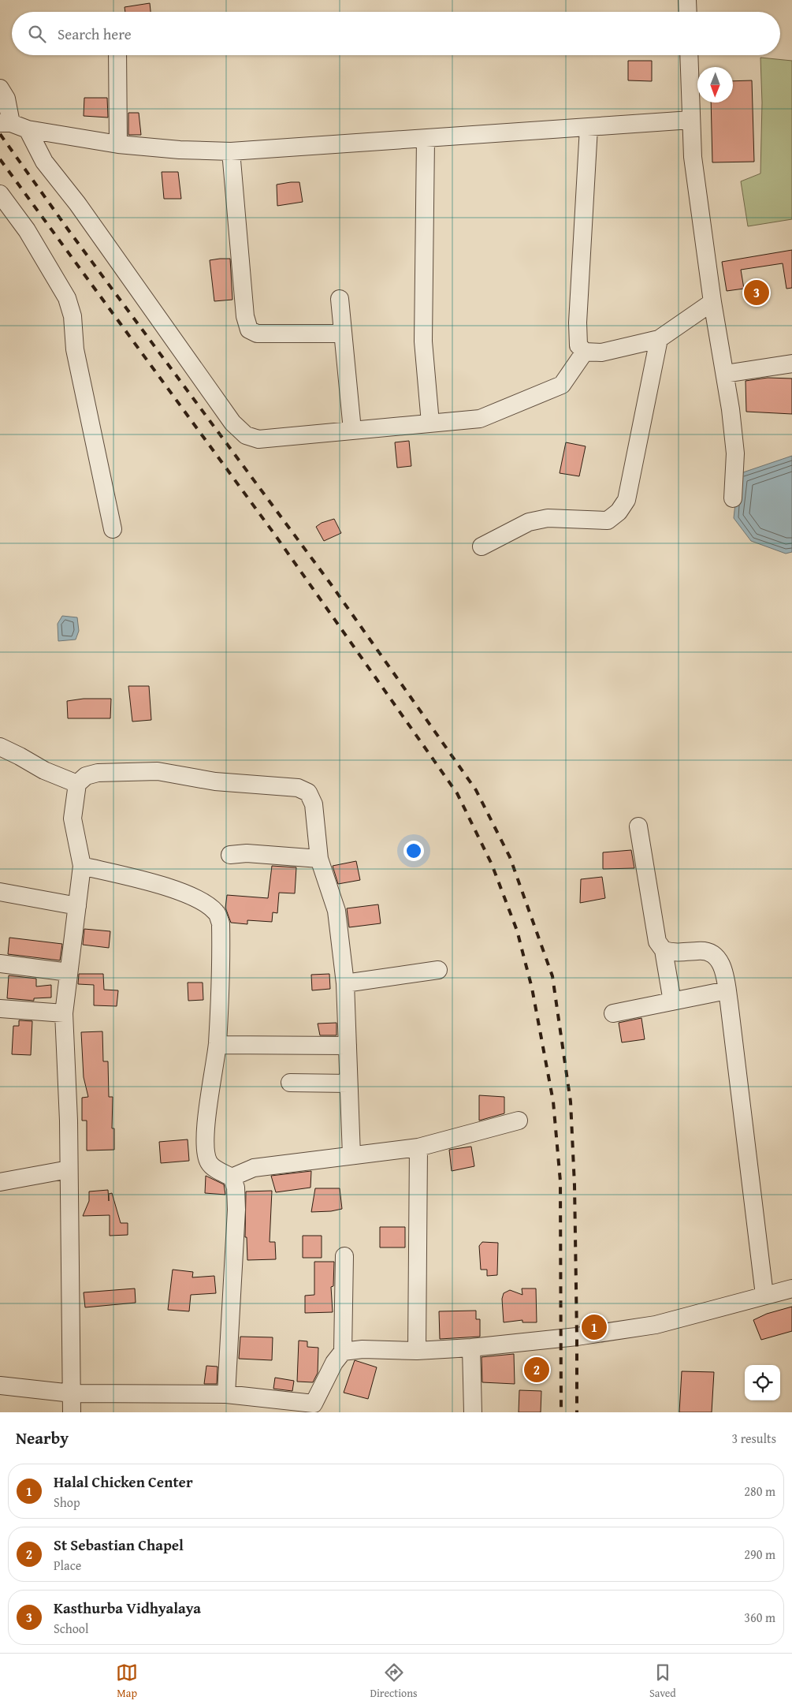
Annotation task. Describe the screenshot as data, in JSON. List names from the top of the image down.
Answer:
{
  "north": "bottom",
  "page": {
    "search": "Search here",
    "pins": ["3", "1", "2"],
    "heading": ["Nearby", "3 results"],
    "list": [
      {
        "mark": "1",
        "name": "Halal Chicken Center",
        "note": "Shop",
        "value": "280 m"
      },
      {
        "mark": "2",
        "name": "St Sebastian Chapel",
        "note": "Place",
        "value": "290 m"
      },
      {
        "mark": "3",
        "name": "Kasthurba Vidhyalaya",
        "note": "School",
        "value": "360 m"
      }
    ],
    "nav": ["Map", "Directions", "Saved"]
  }
}
